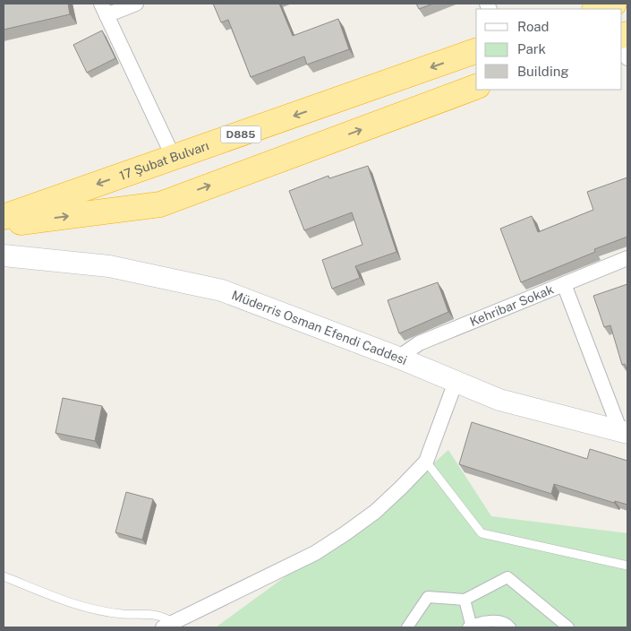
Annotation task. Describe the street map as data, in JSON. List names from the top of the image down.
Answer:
{
  "streets": {
    "highway": ["D885", "17 Şubat Bulvarı"],
    "main road": ["Müderris Osman Efendi Caddesi"],
    "street": ["Kehribar Sokak"]
  },
  "crossings": [
    ["Kehribar Sokak", "Müderris Osman Efendi Caddesi"]
  ],
  "legend": ["Road", "Park", "Building"]
}
